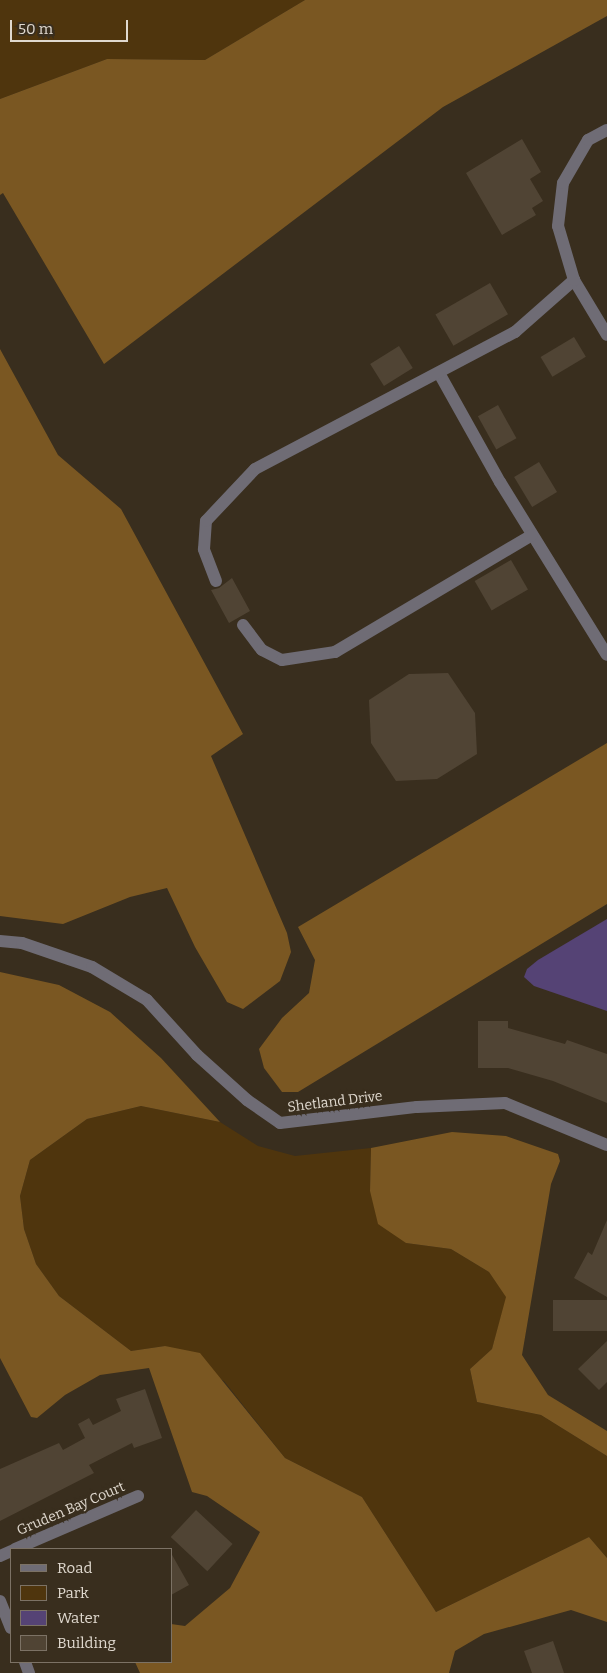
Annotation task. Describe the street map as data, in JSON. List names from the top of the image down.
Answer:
{
  "streets": {
    "street": ["Shetland Drive", "Gruden Bay Court"]
  },
  "legend": [
    "Road",
    "Park",
    "Water",
    "Building"
  ],
  "scale_bar": "50 m"
}
